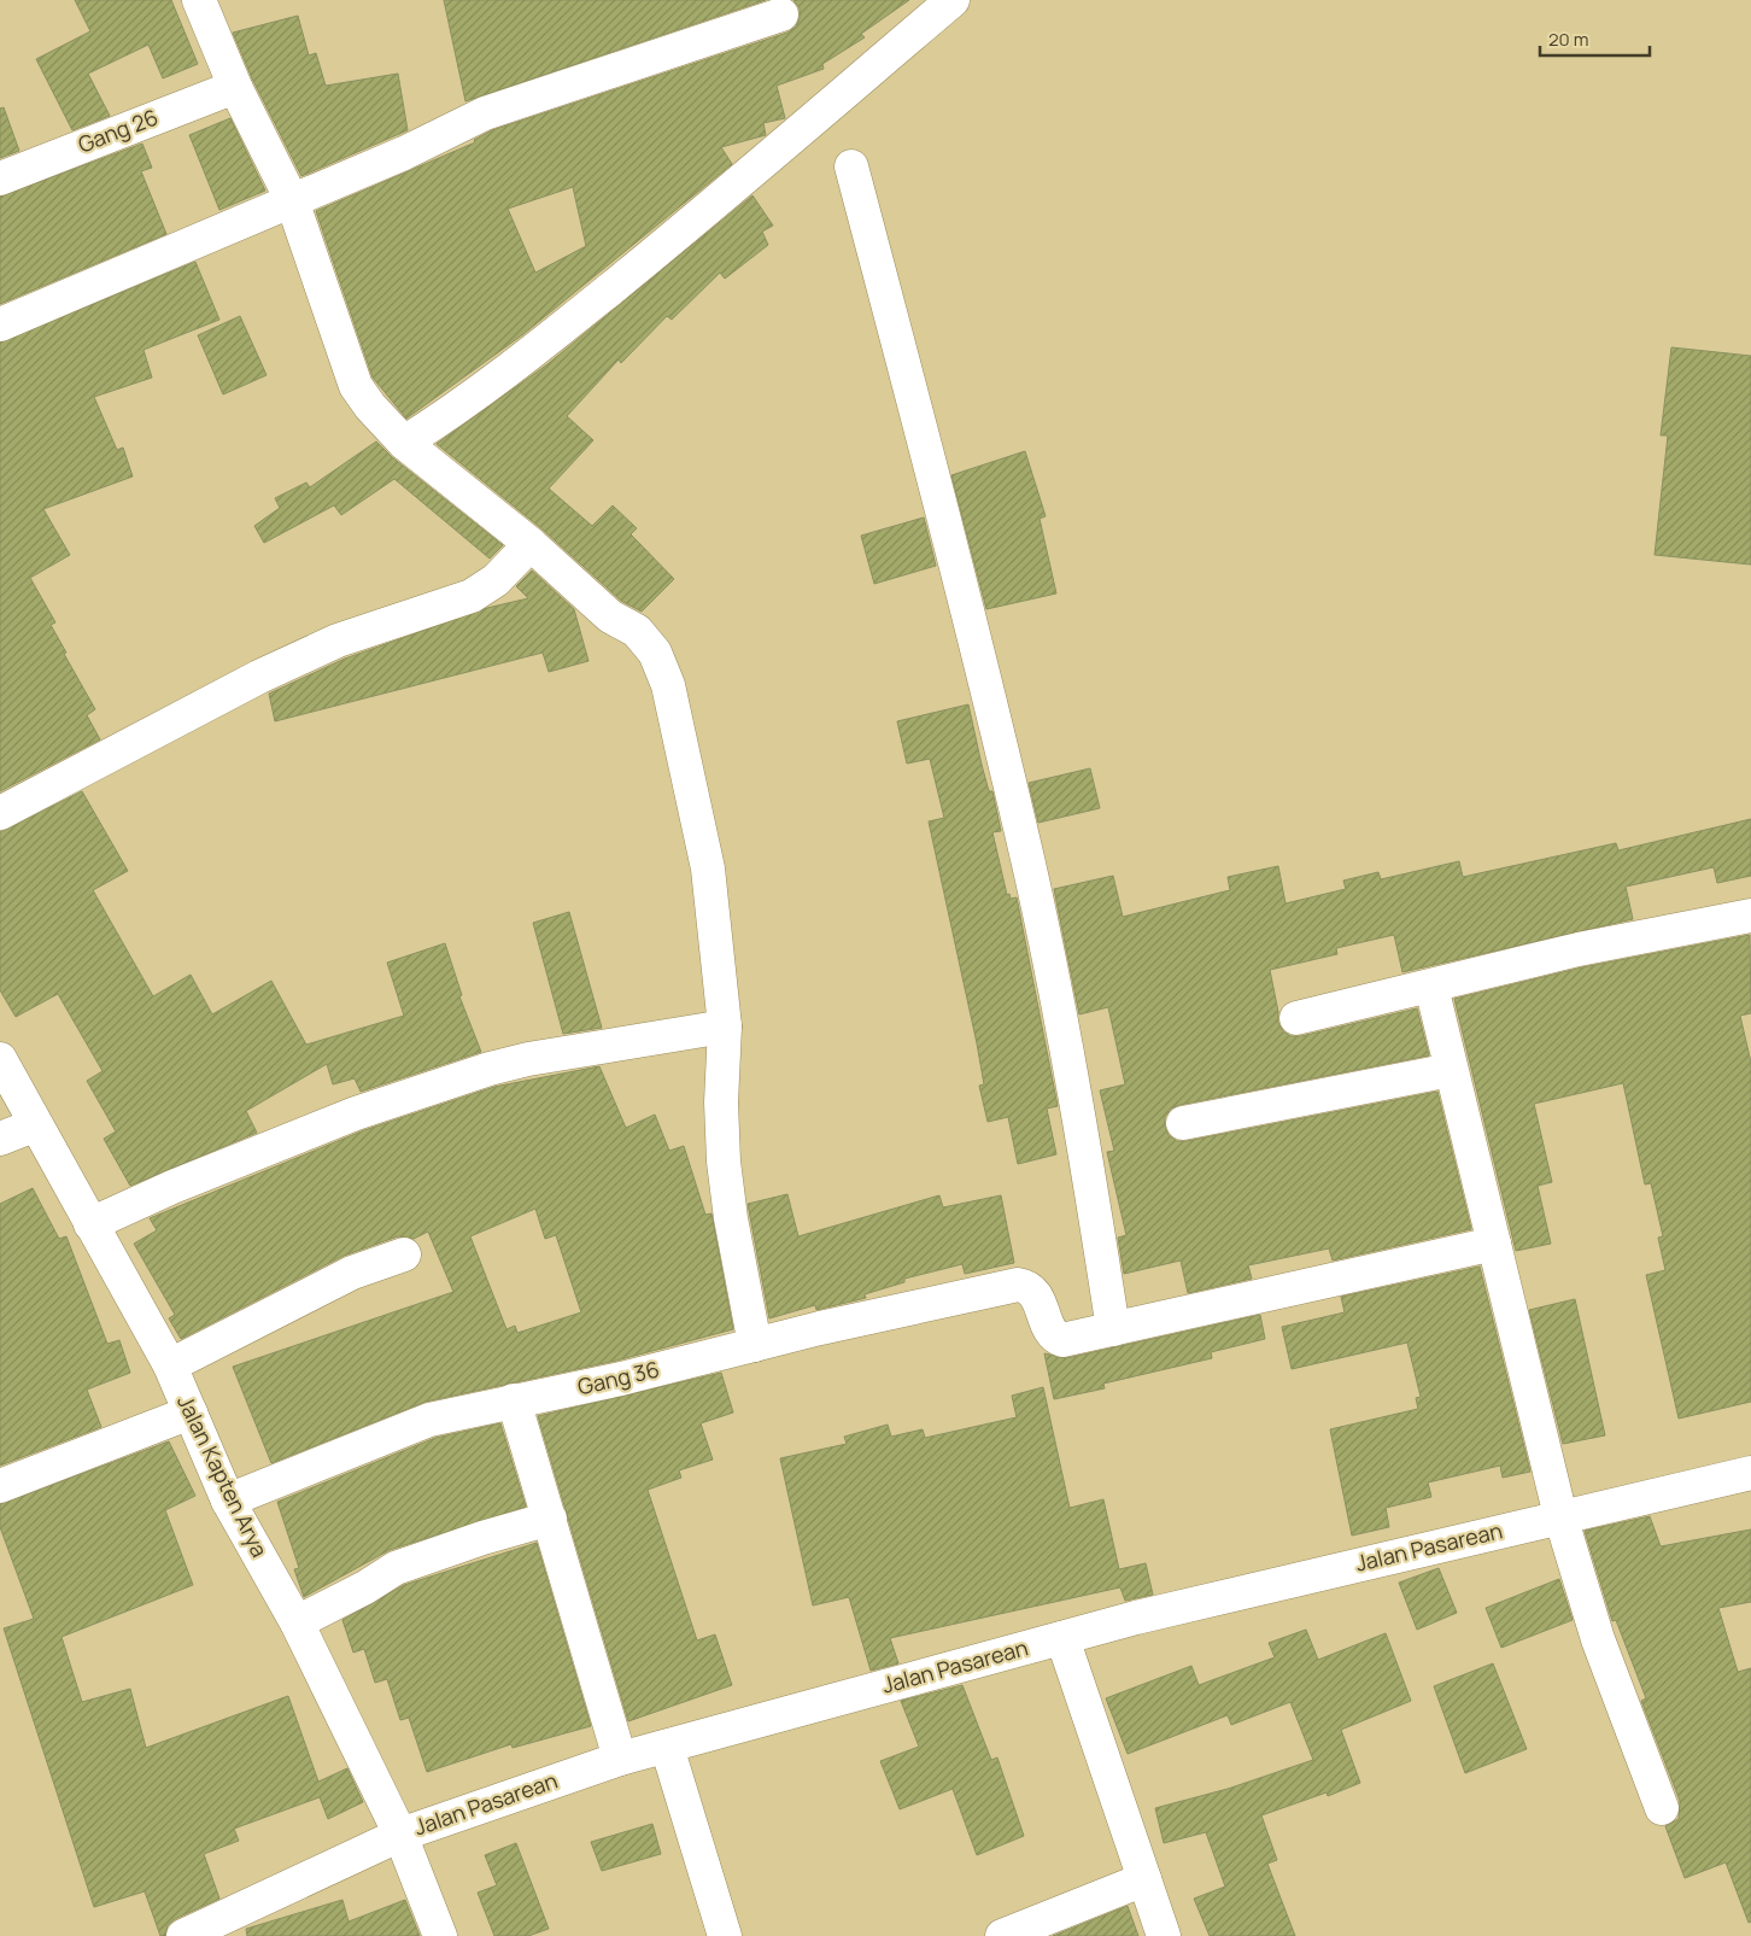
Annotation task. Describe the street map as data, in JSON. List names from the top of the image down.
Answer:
{
  "streets": {
    "street": [
      "Gang 26",
      "Gang 36",
      "Jalan Kapten Arya",
      "Jalan Pasarean"
    ]
  },
  "crossings": [
    ["Gang 36", "Jalan Kapten Arya"],
    ["Jalan Kapten Arya", "Jalan Pasarean"]
  ],
  "scale_bar": "20 m"
}
